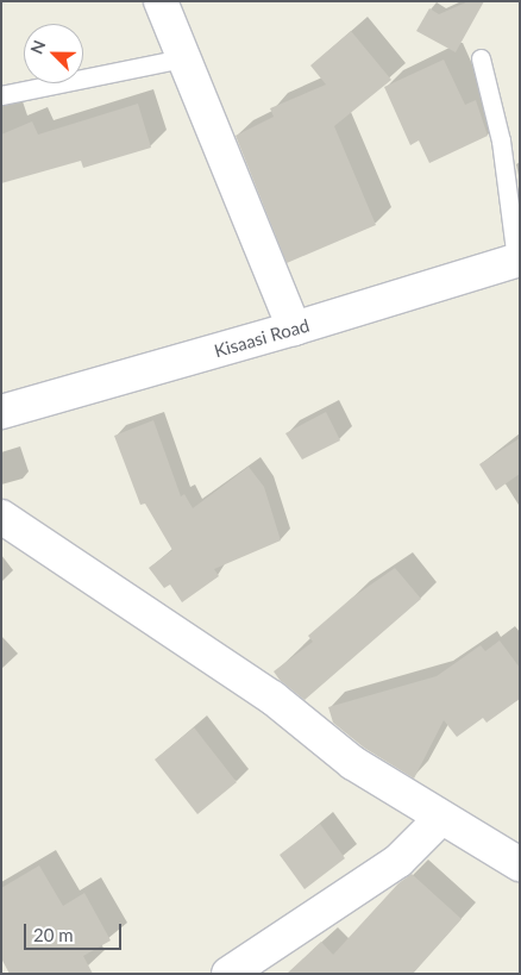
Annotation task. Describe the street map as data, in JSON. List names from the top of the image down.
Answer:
{
  "streets": {
    "street": ["Kisaasi Road"]
  },
  "scale_bar": "20 m",
  "north": "top left"
}
